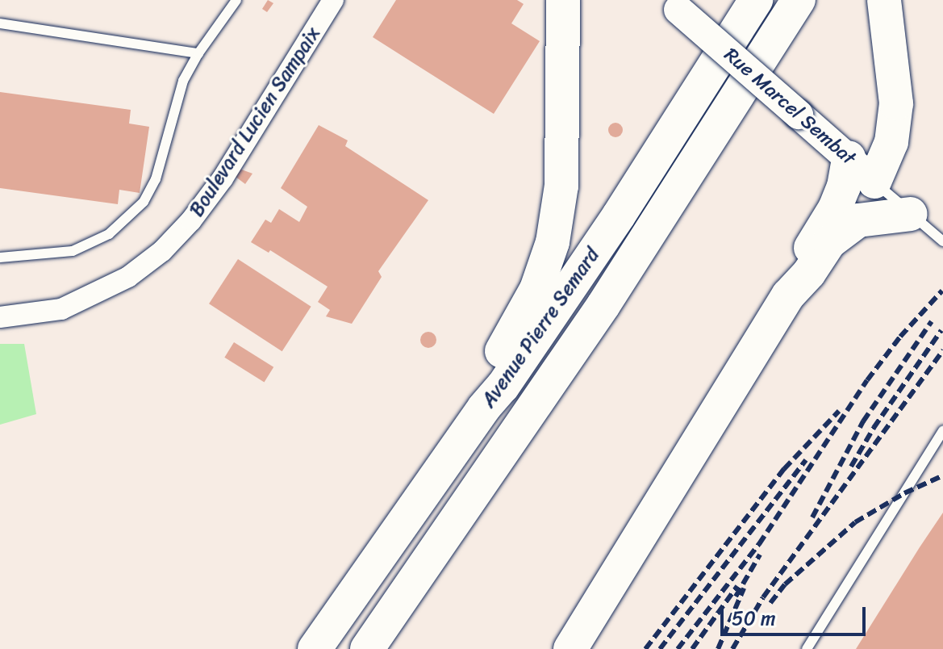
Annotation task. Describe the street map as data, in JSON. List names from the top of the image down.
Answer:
{
  "streets": {
    "highway": ["Avenue Pierre Semard"],
    "main road": ["Rue Marcel Sembat"],
    "street": ["Boulevard Lucien Sampaix"]
  },
  "scale_bar": "50 m"
}
